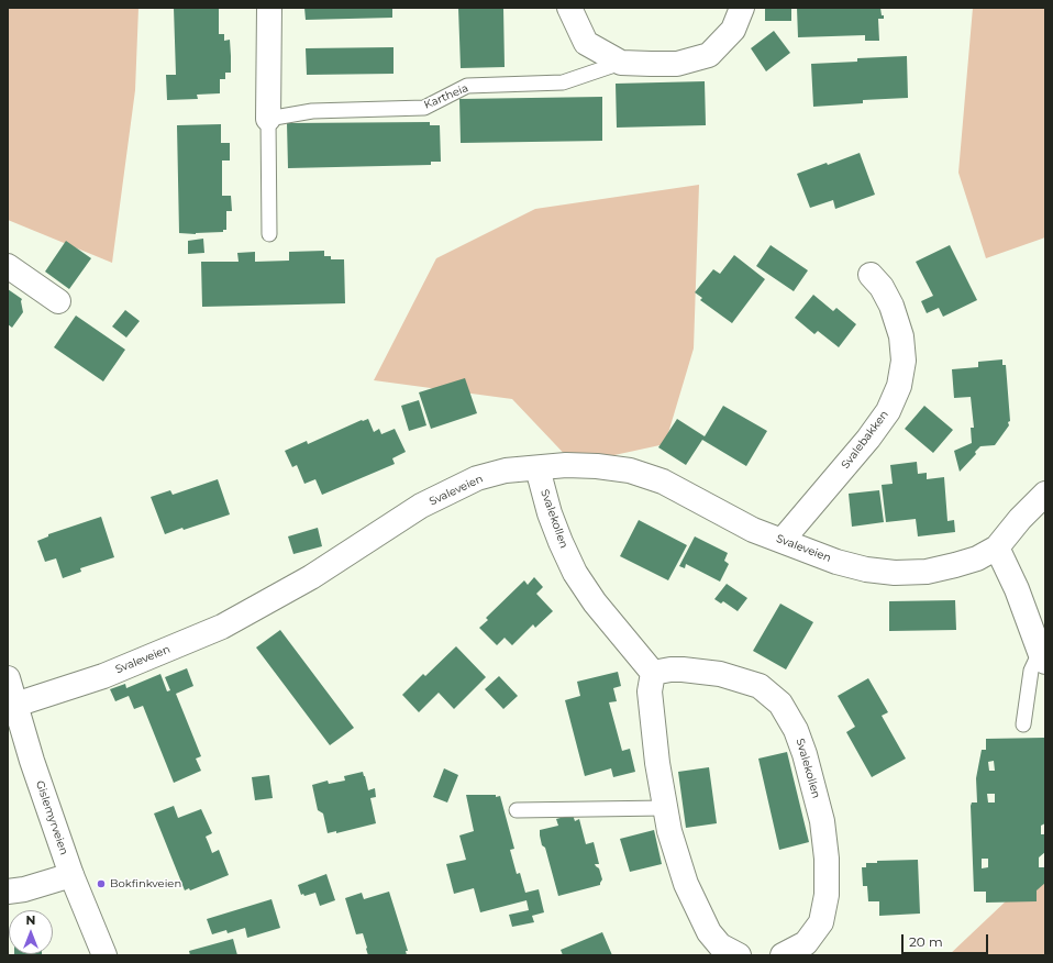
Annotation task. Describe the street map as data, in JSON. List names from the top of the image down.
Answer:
{
  "streets": {
    "street": [
      "Kartheia",
      "Svalebakken",
      "Svaleveien",
      "Svalekollen",
      "Gislemyrveien"
    ]
  },
  "crossings": [
    ["Svalebakken", "Svaleveien"],
    ["Svaleveien", "Svalekollen"],
    ["Svaleveien", "Gislemyrveien"]
  ],
  "places": ["Bokfinkveien"],
  "scale_bar": "20 m",
  "north": "top"
}
